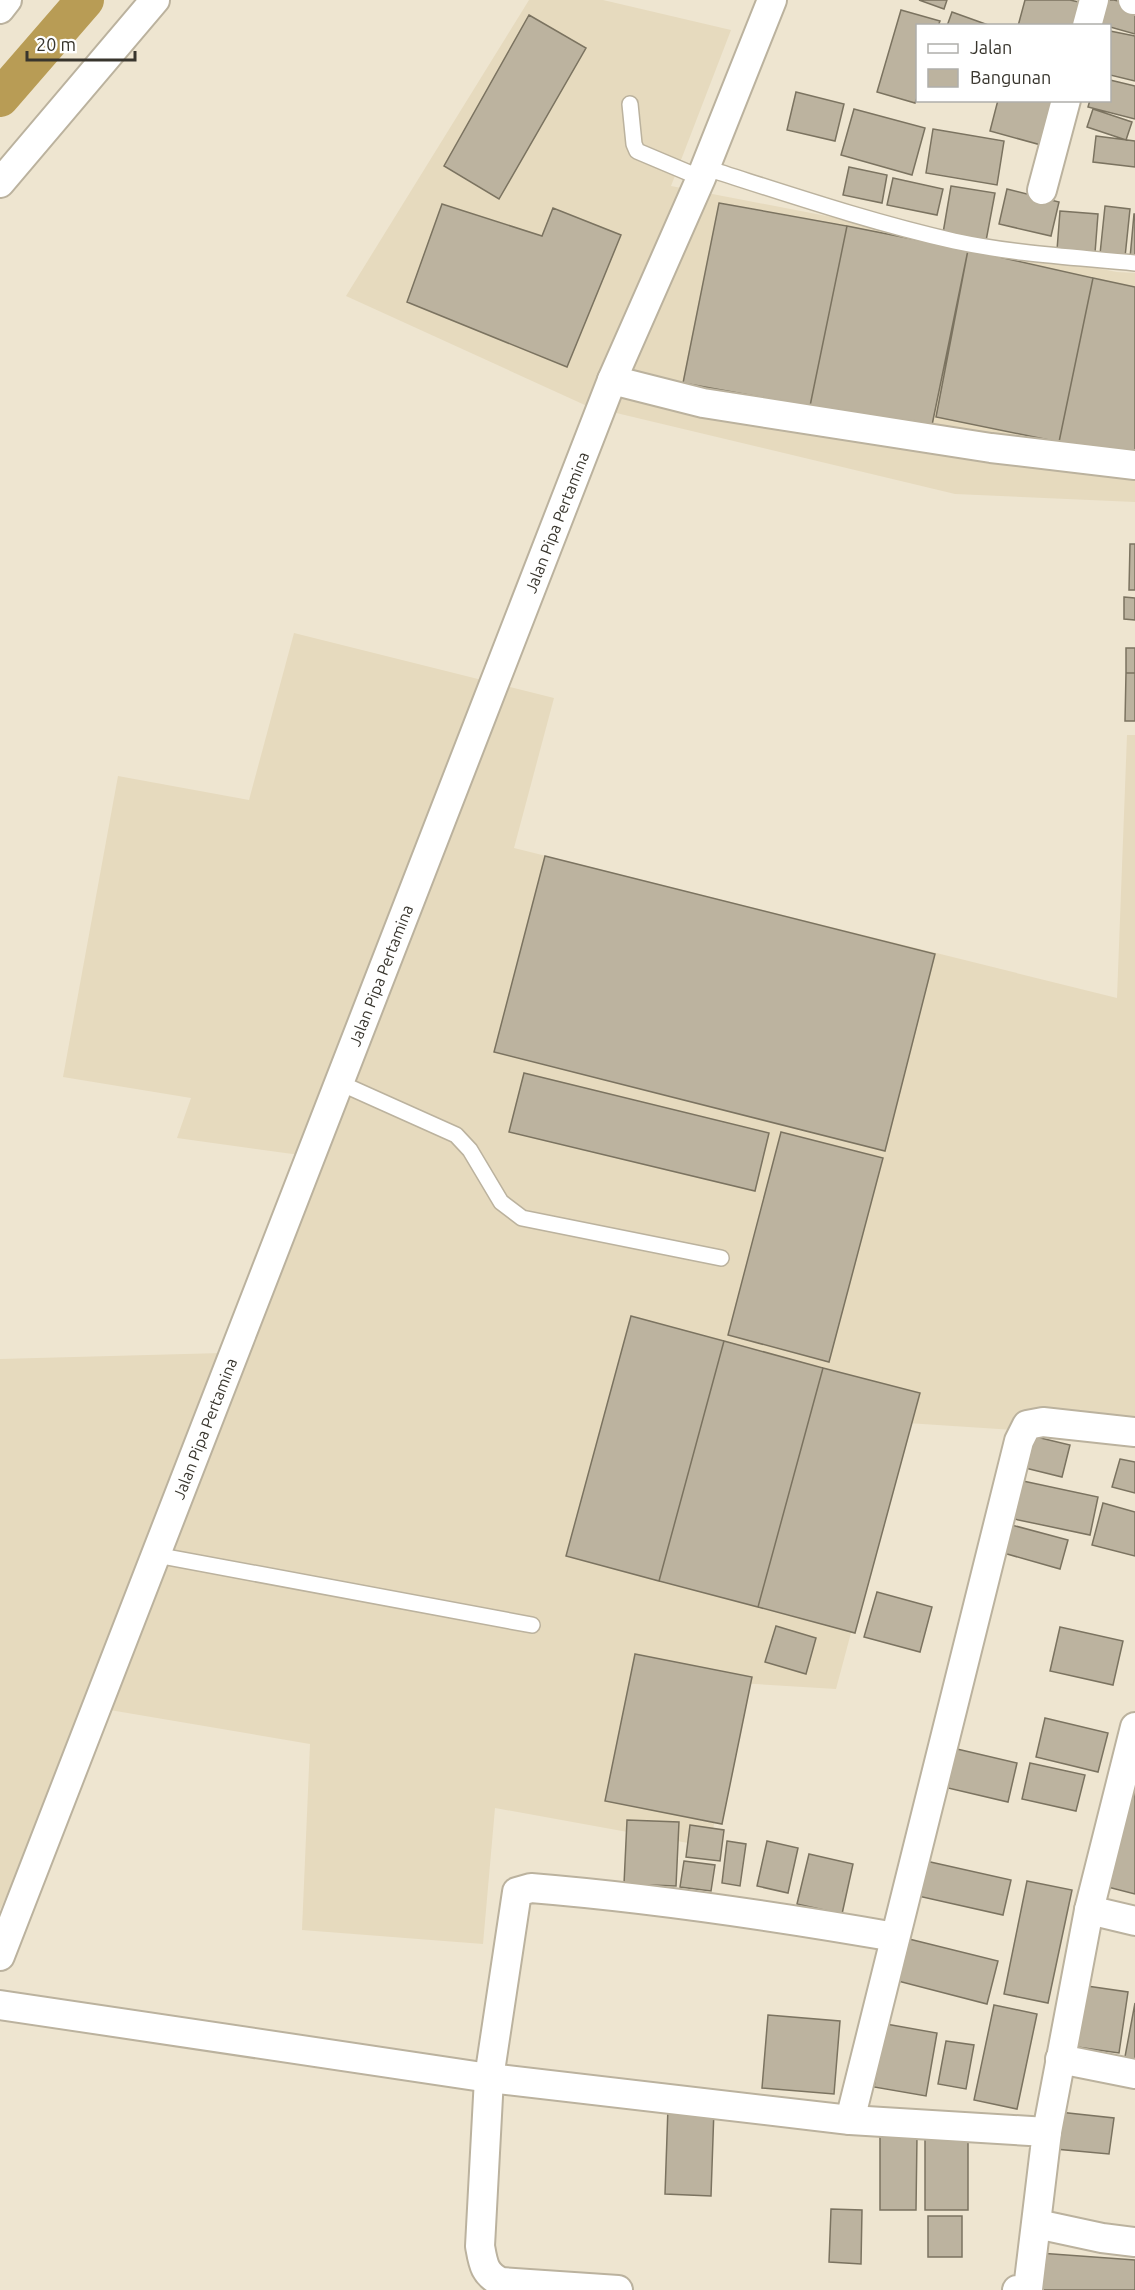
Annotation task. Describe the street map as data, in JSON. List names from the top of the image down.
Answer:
{
  "streets": {
    "street": ["Jalan Pipa Pertamina"]
  },
  "legend": ["Jalan", "Bangunan"],
  "scale_bar": "20 m"
}
